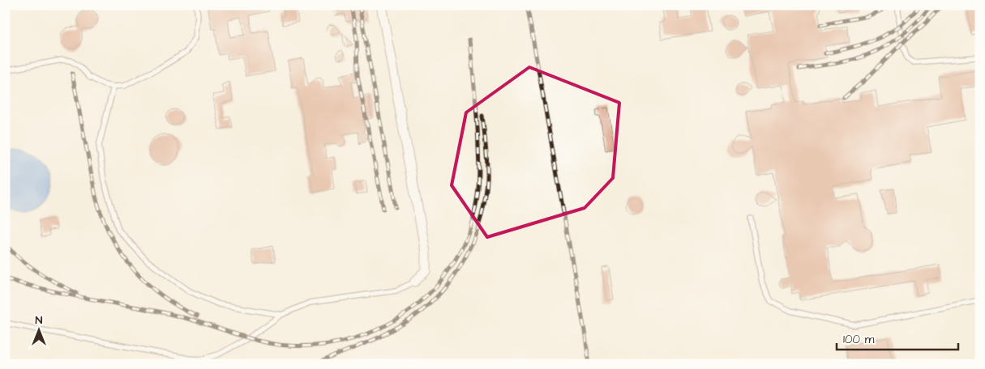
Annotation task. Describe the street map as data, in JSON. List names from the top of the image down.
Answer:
{
  "scale_bar": "100 m",
  "north": "top"
}
